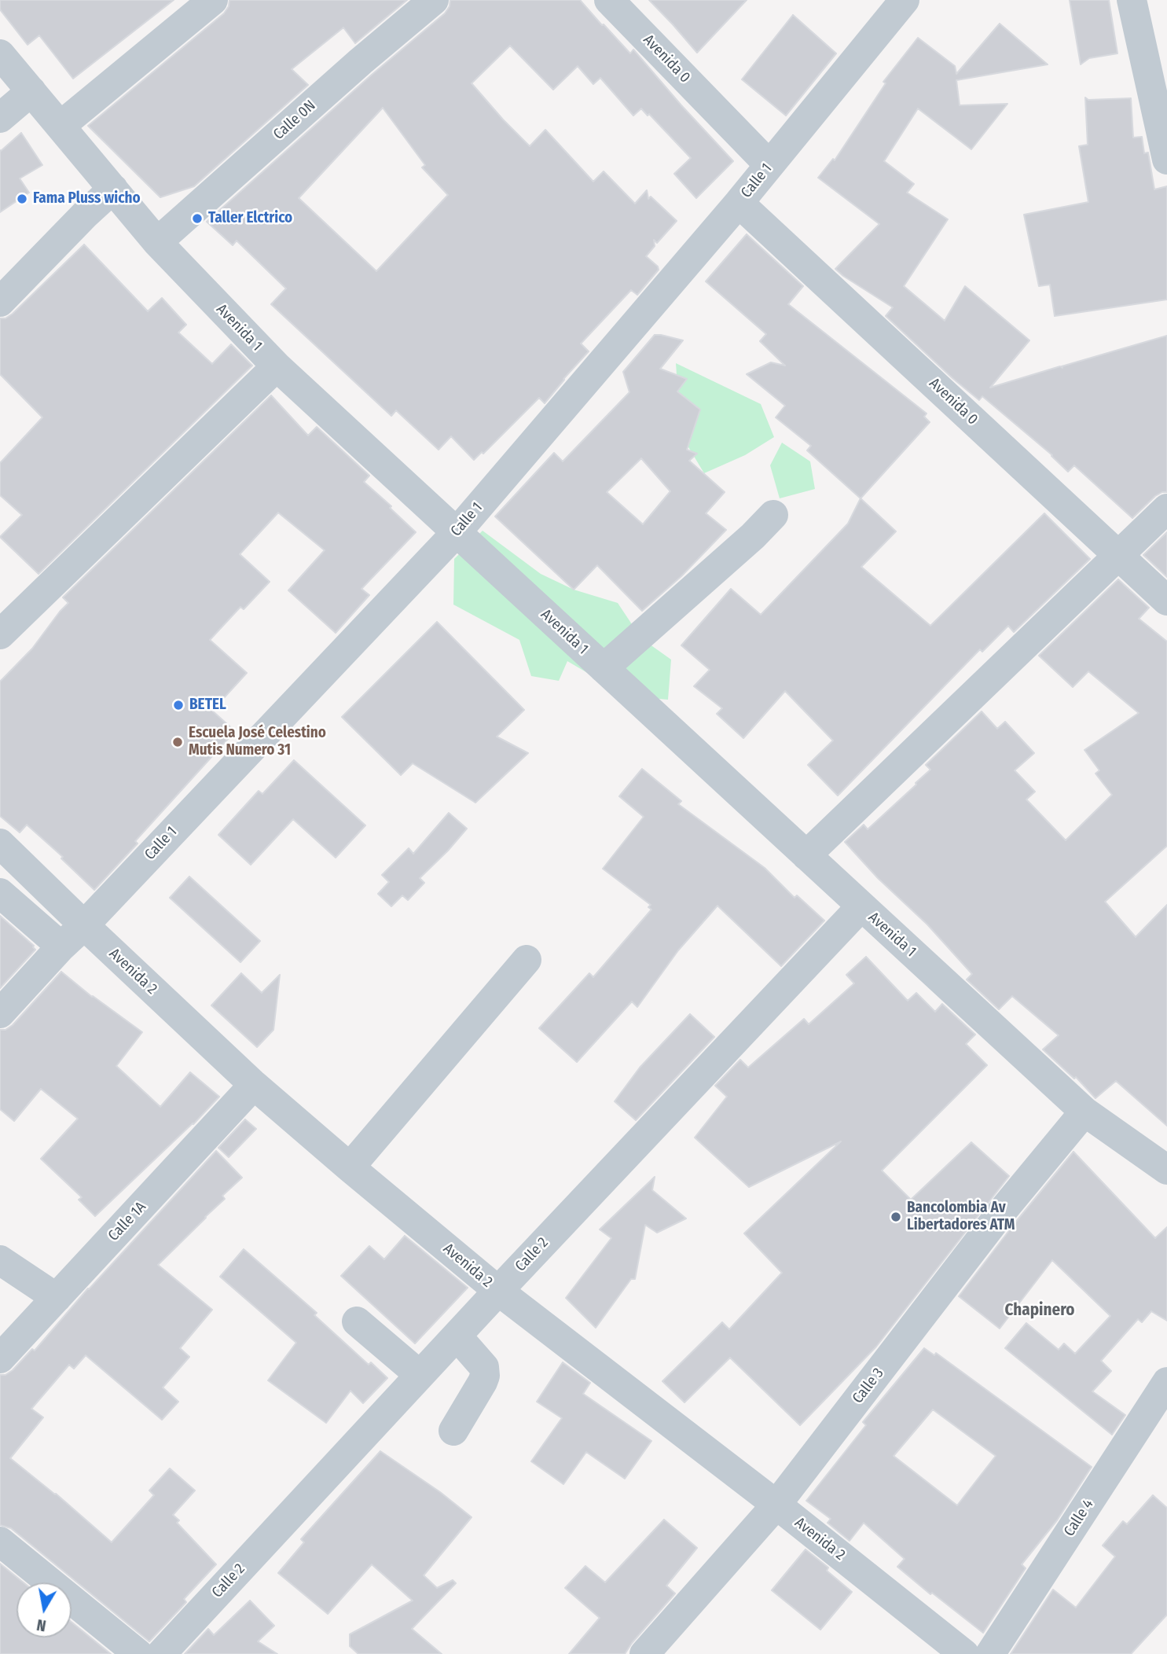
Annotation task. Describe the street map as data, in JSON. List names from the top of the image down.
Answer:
{
  "streets": {
    "street": [
      "Avenida 0",
      "Calle 0N",
      "Calle 1",
      "Avenida 1",
      "Avenida 2",
      "Calle 1A",
      "Calle 2",
      "Calle 3",
      "Calle 4"
    ]
  },
  "crossings": [
    ["Avenida 0", "Calle 1"],
    ["Calle 0N", "Avenida 1"],
    ["Calle 1", "Avenida 1"],
    ["Calle 1", "Avenida 2"],
    ["Avenida 1", "Calle 2"],
    ["Avenida 1", "Calle 3"],
    ["Avenida 2", "Calle 1A"],
    ["Avenida 2", "Calle 2"],
    ["Avenida 2", "Calle 3"]
  ],
  "districts": ["Chapinero"],
  "places": [
    "Fama Pluss wicho",
    "Taller Elctrico",
    "BETEL",
    "Escuela José Celestino Mutis Numero 31",
    "Bancolombia Av Libertadores ATM"
  ],
  "north": "bottom"
}
